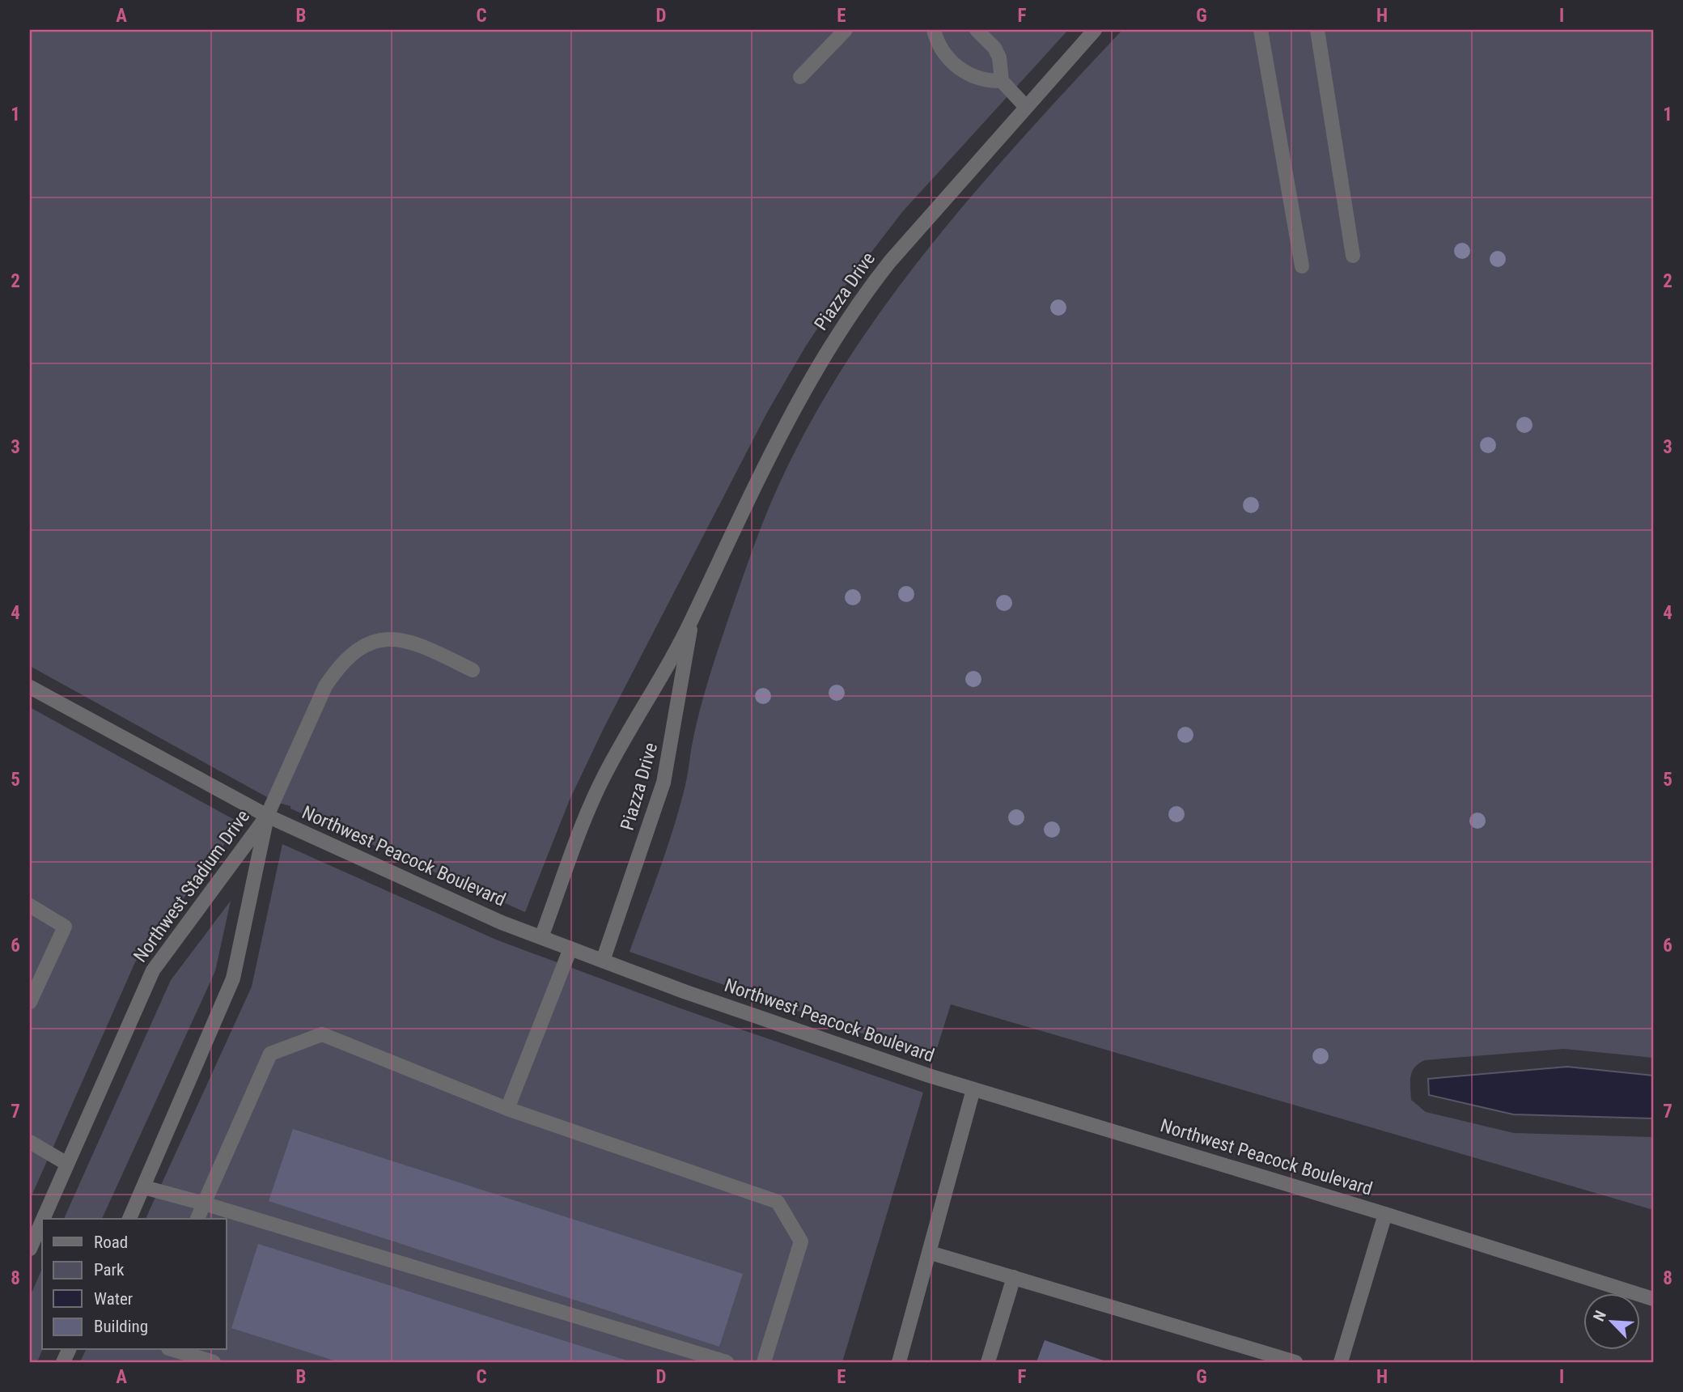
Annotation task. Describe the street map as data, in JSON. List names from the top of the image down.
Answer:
{
  "streets": {
    "street": ["Piazza Drive", "Northwest Peacock Boulevard", "Northwest Stadium Drive"]
  },
  "crossings": [
    ["Piazza Drive", "Northwest Peacock Boulevard"],
    ["Northwest Peacock Boulevard", "Northwest Stadium Drive"]
  ],
  "legend": [
    "Road",
    "Park",
    "Water",
    "Building"
  ],
  "north": "top left",
  "grid": {
    "columns": [
      "A",
      "B",
      "C",
      "D",
      "E",
      "F",
      "G",
      "H",
      "I"
    ],
    "rows": [
      "1",
      "2",
      "3",
      "4",
      "5",
      "6",
      "7",
      "8"
    ]
  }
}
